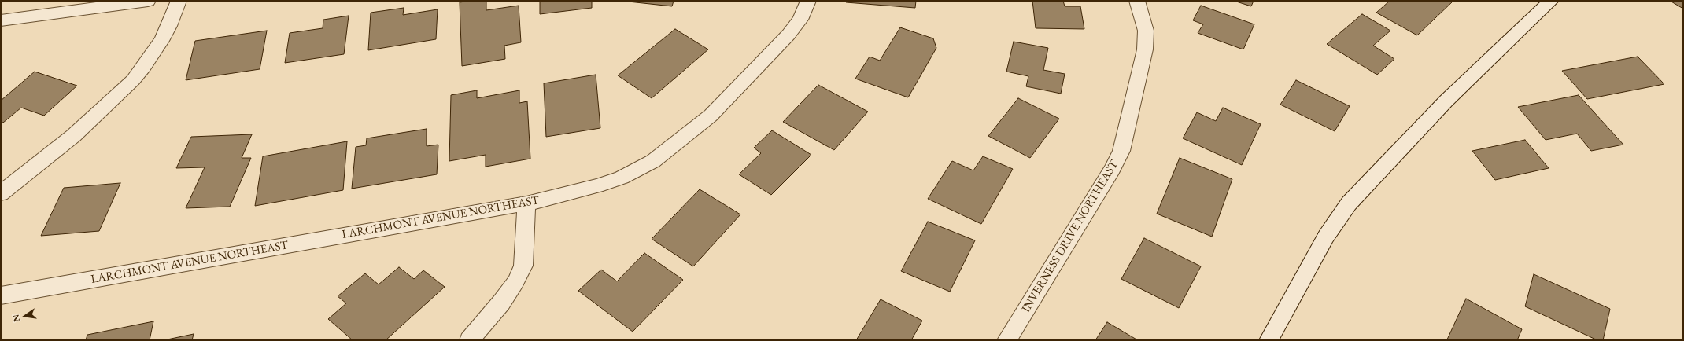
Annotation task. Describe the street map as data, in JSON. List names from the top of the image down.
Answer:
{
  "streets": {
    "street": ["LARCHMONT AVENUE NORTHEAST", "INVERNESS DRIVE NORTHEAST"]
  },
  "north": "left"
}
